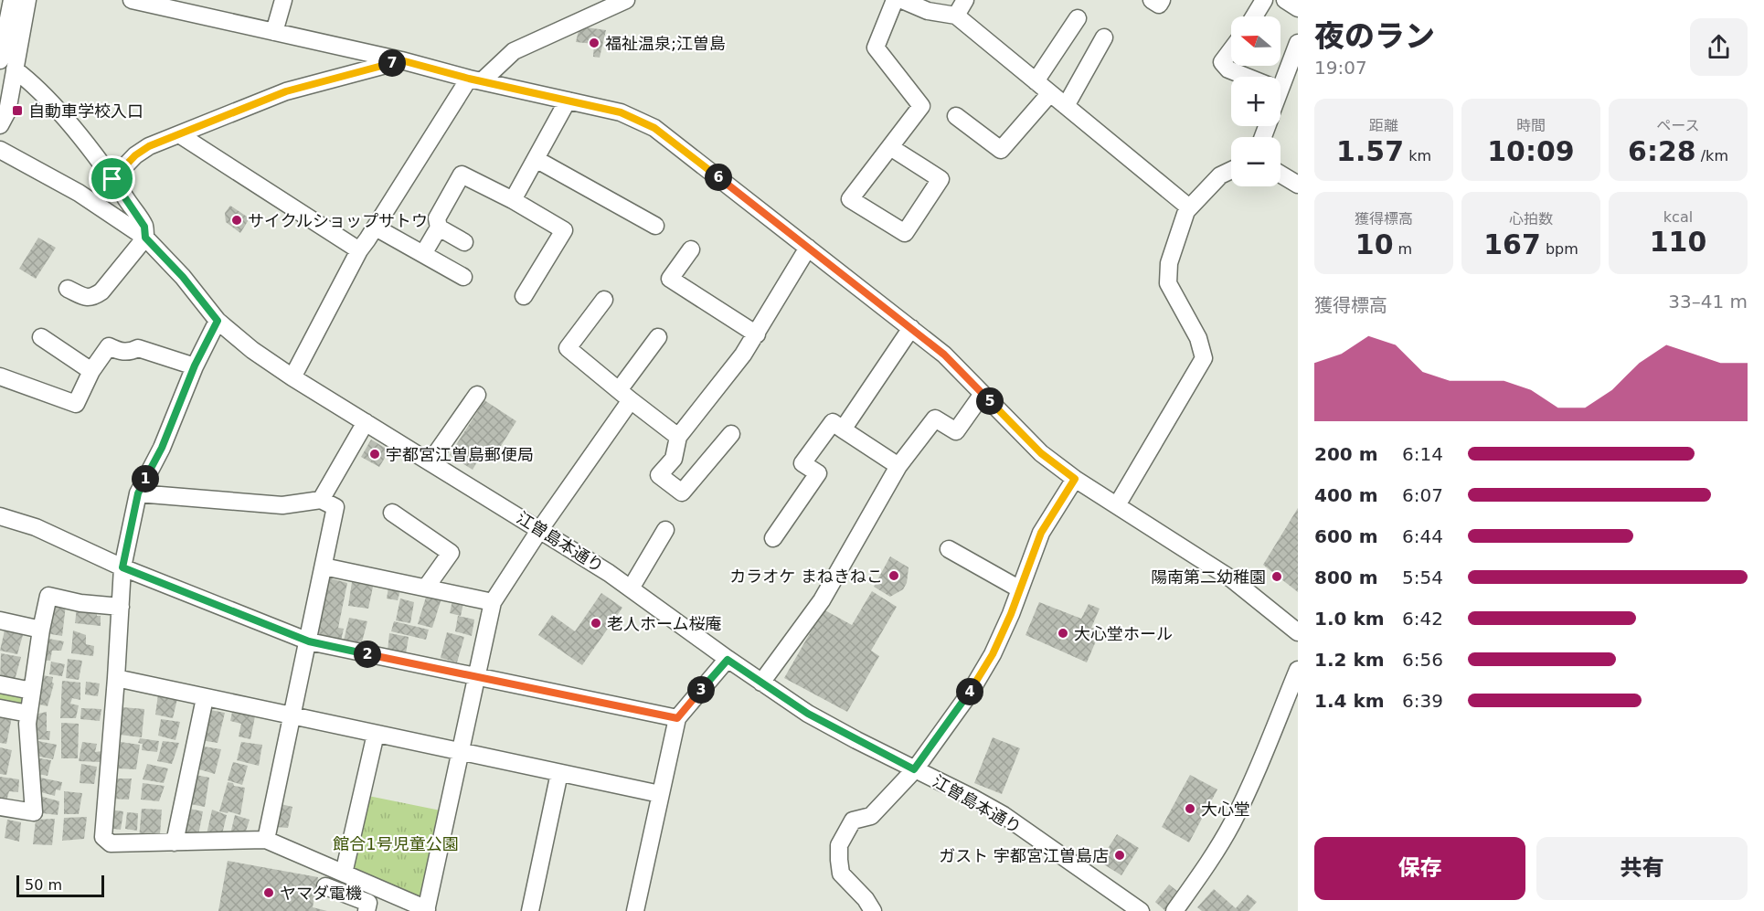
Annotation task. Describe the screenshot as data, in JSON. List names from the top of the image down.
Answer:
{
  "streets": {
    "street": ["江曽島本通り"]
  },
  "parks": ["館合1号児童公園"],
  "places": {
    "other": [
      "福祉温泉;江曽島",
      "サイクルショップサトウ",
      "宇都宮江曽島郵便局",
      "カラオケ まねきねこ",
      "陽南第二幼稚園",
      "老人ホーム桜庵",
      "大心堂ホール",
      "大心堂",
      "ガスト 宇都宮江曽島店",
      "ヤマダ電機"
    ],
    "transit": ["自動車学校入口"]
  },
  "scale_bar": "50 m",
  "north": "left",
  "page": {
    "heading": ["夜のラン", "19:07"],
    "map_buttons": ["+", "−"],
    "pins": [
      "7",
      "6",
      "5",
      "1",
      "2",
      "3",
      "4"
    ],
    "stats": [
      ["距離", "1.57 km"],
      ["時間", "10:09"],
      ["ペース", "6:28 /km"],
      ["獲得標高", "10 m"],
      ["心拍数", "167 bpm"],
      ["kcal", "110"]
    ],
    "chart": ["獲得標高", "33–41 m"],
    "list": [
      {
        "name": "200 m",
        "note": "6:14"
      },
      {
        "name": "400 m",
        "note": "6:07"
      },
      {
        "name": "600 m",
        "note": "6:44"
      },
      {
        "name": "800 m",
        "note": "5:54"
      },
      {
        "name": "1.0 km",
        "note": "6:42"
      },
      {
        "name": "1.2 km",
        "note": "6:56"
      },
      {
        "name": "1.4 km",
        "note": "6:39"
      }
    ],
    "buttons": ["保存", "共有"],
    "scale": "50 m"
  }
}
